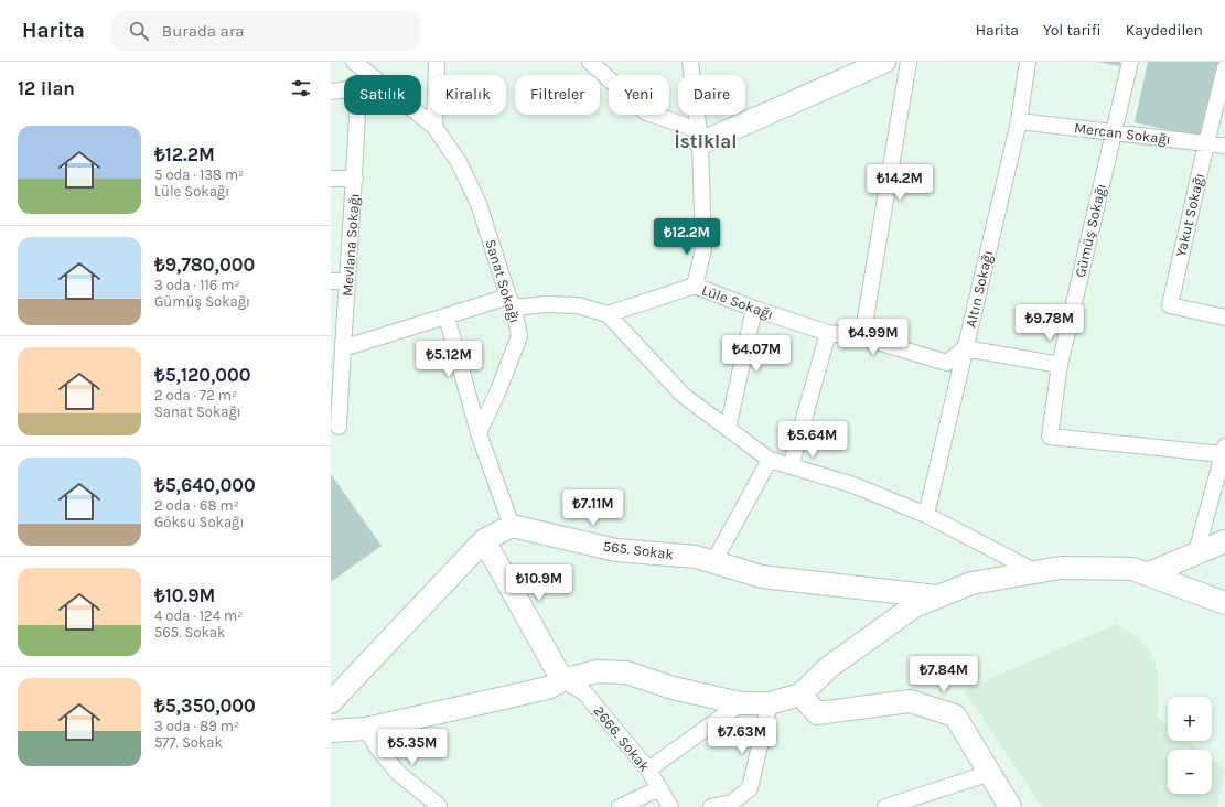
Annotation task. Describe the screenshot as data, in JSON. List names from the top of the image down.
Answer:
{
  "streets": {
    "street": [
      "Mercan Sokağı",
      "Yakut Sokağı",
      "Gümüş Sokağı",
      "Mevlana Sokağı",
      "Sanat Sokağı",
      "Altın Sokağı",
      "Lüle Sokağı",
      "565. Sokak",
      "2666. Sokak"
    ]
  },
  "crossings": [
    ["Mercan Sokağı", "Yakut Sokağı"],
    ["Mercan Sokağı", "Gümüş Sokağı"],
    ["Mercan Sokağı", "Altın Sokağı"],
    ["Altın Sokağı", "Lüle Sokağı"]
  ],
  "districts": ["İstiklal"],
  "page": {
    "header": "Harita",
    "search": "Burada ara",
    "nav": ["Harita", "Yol tarifi", "Kaydedilen"],
    "heading": "12 ilan",
    "chip": [
      "Satılık",
      "Kiralık",
      "Filtreler",
      "Yeni",
      "Daire"
    ],
    "list": [
      {
        "name": "₺12.2M",
        "note": "5 oda · 138 m² · Lüle Sokağı"
      },
      {
        "name": "₺9,780,000",
        "note": "3 oda · 116 m² · Gümüş Sokağı"
      },
      {
        "name": "₺5,120,000",
        "note": "2 oda · 72 m² · Sanat Sokağı"
      },
      {
        "name": "₺5,640,000",
        "note": "2 oda · 68 m² · Göksu Sokağı"
      },
      {
        "name": "₺10.9M",
        "note": "4 oda · 124 m² · 565. Sokak"
      },
      {
        "name": "₺5,350,000",
        "note": "3 oda · 89 m² · 577. Sokak"
      }
    ],
    "price": [
      "₺14.2M",
      "₺12.2M",
      "₺9.78M",
      "₺4.99M",
      "₺4.07M",
      "₺5.12M",
      "₺5.64M",
      "₺7.11M",
      "₺10.9M",
      "₺7.84M",
      "₺7.63M",
      "₺5.35M"
    ],
    "map_buttons": ["+", "−"]
  }
}
